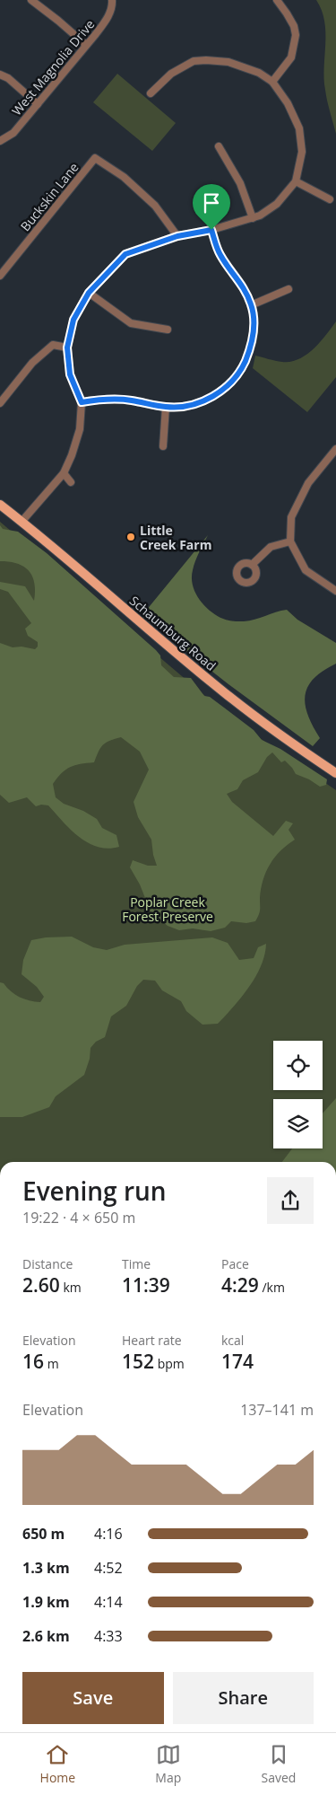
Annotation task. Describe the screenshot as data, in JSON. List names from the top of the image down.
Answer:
{
  "streets": {
    "main road": ["Schaumburg Road"],
    "street": ["West Magnolia Drive", "Buckskin Lane"]
  },
  "parks": ["Poplar Creek Forest Preserve"],
  "places": ["Little Creek Farm"],
  "page": {
    "heading": ["Evening run", "19:22 · 4 × 650 m"],
    "stats": [
      ["Distance", "2.60 km"],
      ["Time", "11:39"],
      ["Pace", "4:29 /km"],
      ["Elevation", "16 m"],
      ["Heart rate", "152 bpm"],
      ["kcal", "174"]
    ],
    "chart": ["Elevation", "137–141 m"],
    "list": [
      {
        "name": "650 m",
        "note": "4:16"
      },
      {
        "name": "1.3 km",
        "note": "4:52"
      },
      {
        "name": "1.9 km",
        "note": "4:14"
      },
      {
        "name": "2.6 km",
        "note": "4:33"
      }
    ],
    "buttons": ["Save", "Share"],
    "tabs": ["Home", "Map", "Saved"]
  }
}
